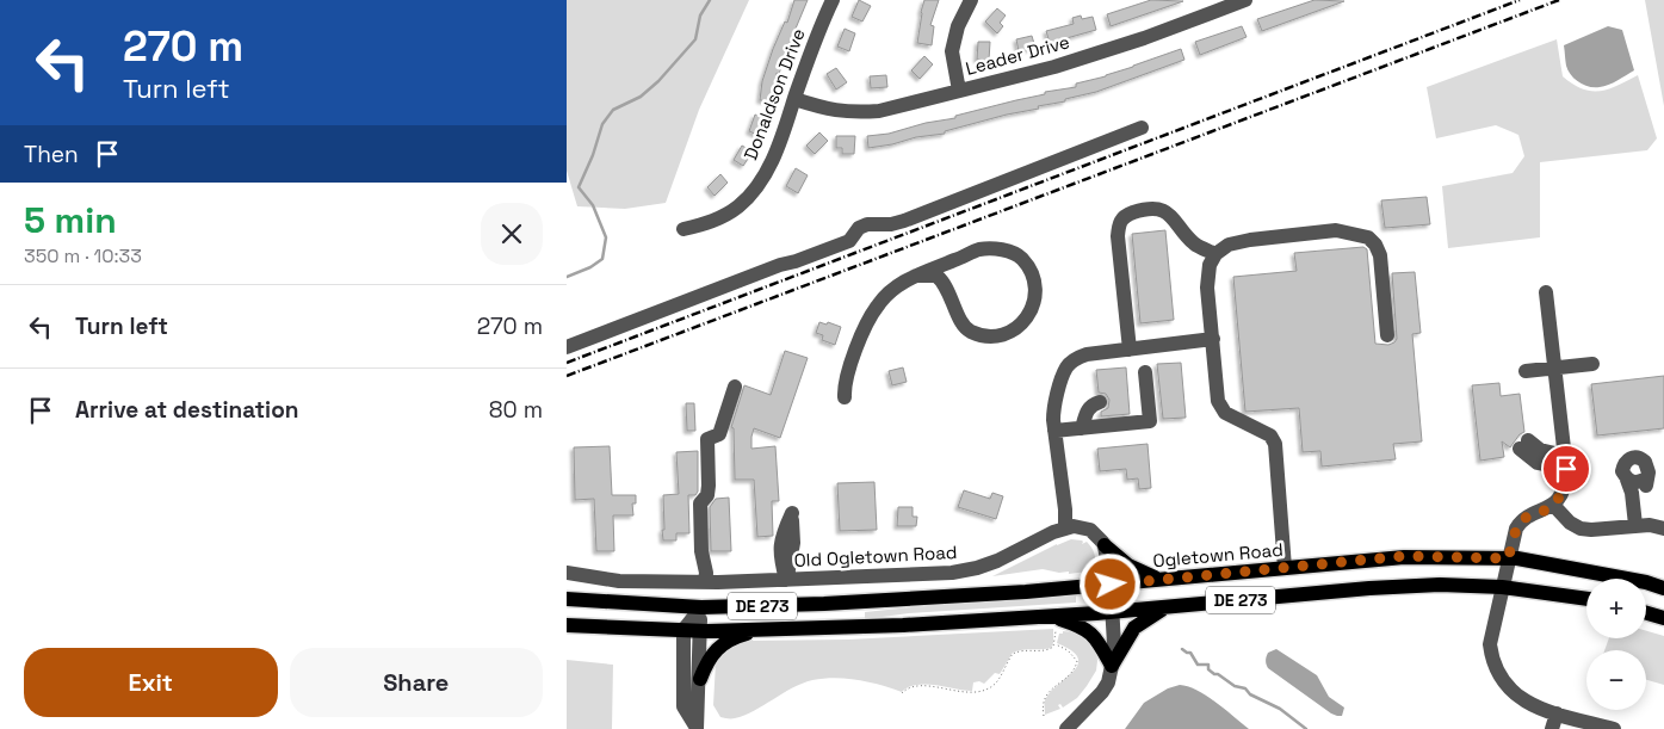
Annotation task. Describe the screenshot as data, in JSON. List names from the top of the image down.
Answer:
{
  "streets": {
    "main road": ["Ogletown Road", "DE 273"],
    "street": ["Leader Drive", "Donaldson Drive", "Old Ogletown Road"]
  },
  "crossings": [
    ["Leader Drive", "Donaldson Drive"]
  ],
  "page": {
    "turn": ["270 m", "Turn left"],
    "then": "Then",
    "heading": ["5 min", "350 m · 10:33"],
    "list": [
      {
        "name": "Turn left",
        "value": "270 m"
      },
      {
        "name": "Arrive at destination",
        "value": "80 m"
      }
    ],
    "map_buttons": ["+", "−"],
    "buttons": ["Exit", "Share"]
  }
}
